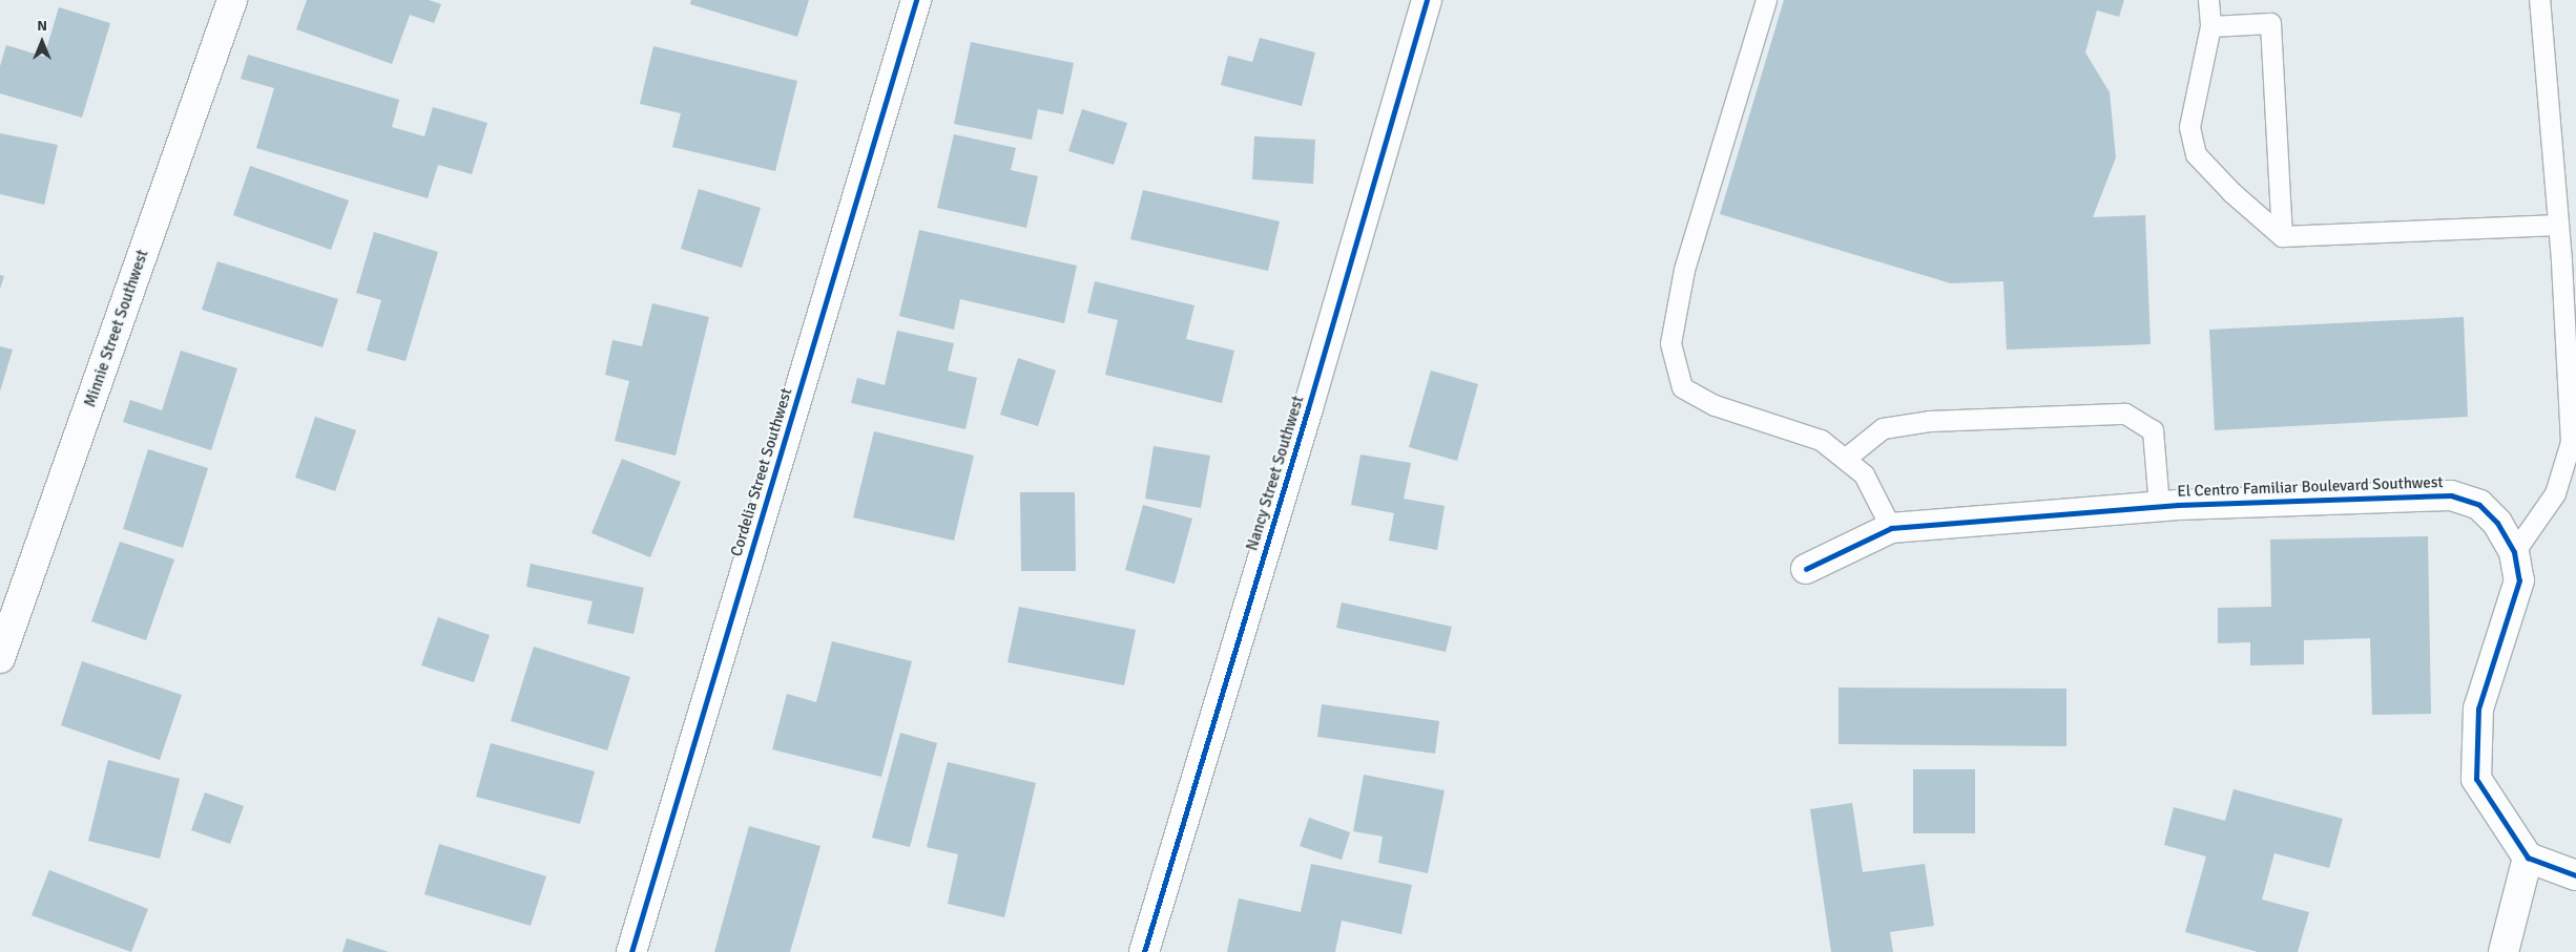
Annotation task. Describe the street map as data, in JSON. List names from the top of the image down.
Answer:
{
  "streets": {
    "street": [
      "Minnie Street Southwest",
      "Cordelia Street Southwest",
      "Nancy Street Southwest",
      "El Centro Familiar Boulevard Southwest"
    ]
  },
  "north": "top"
}
